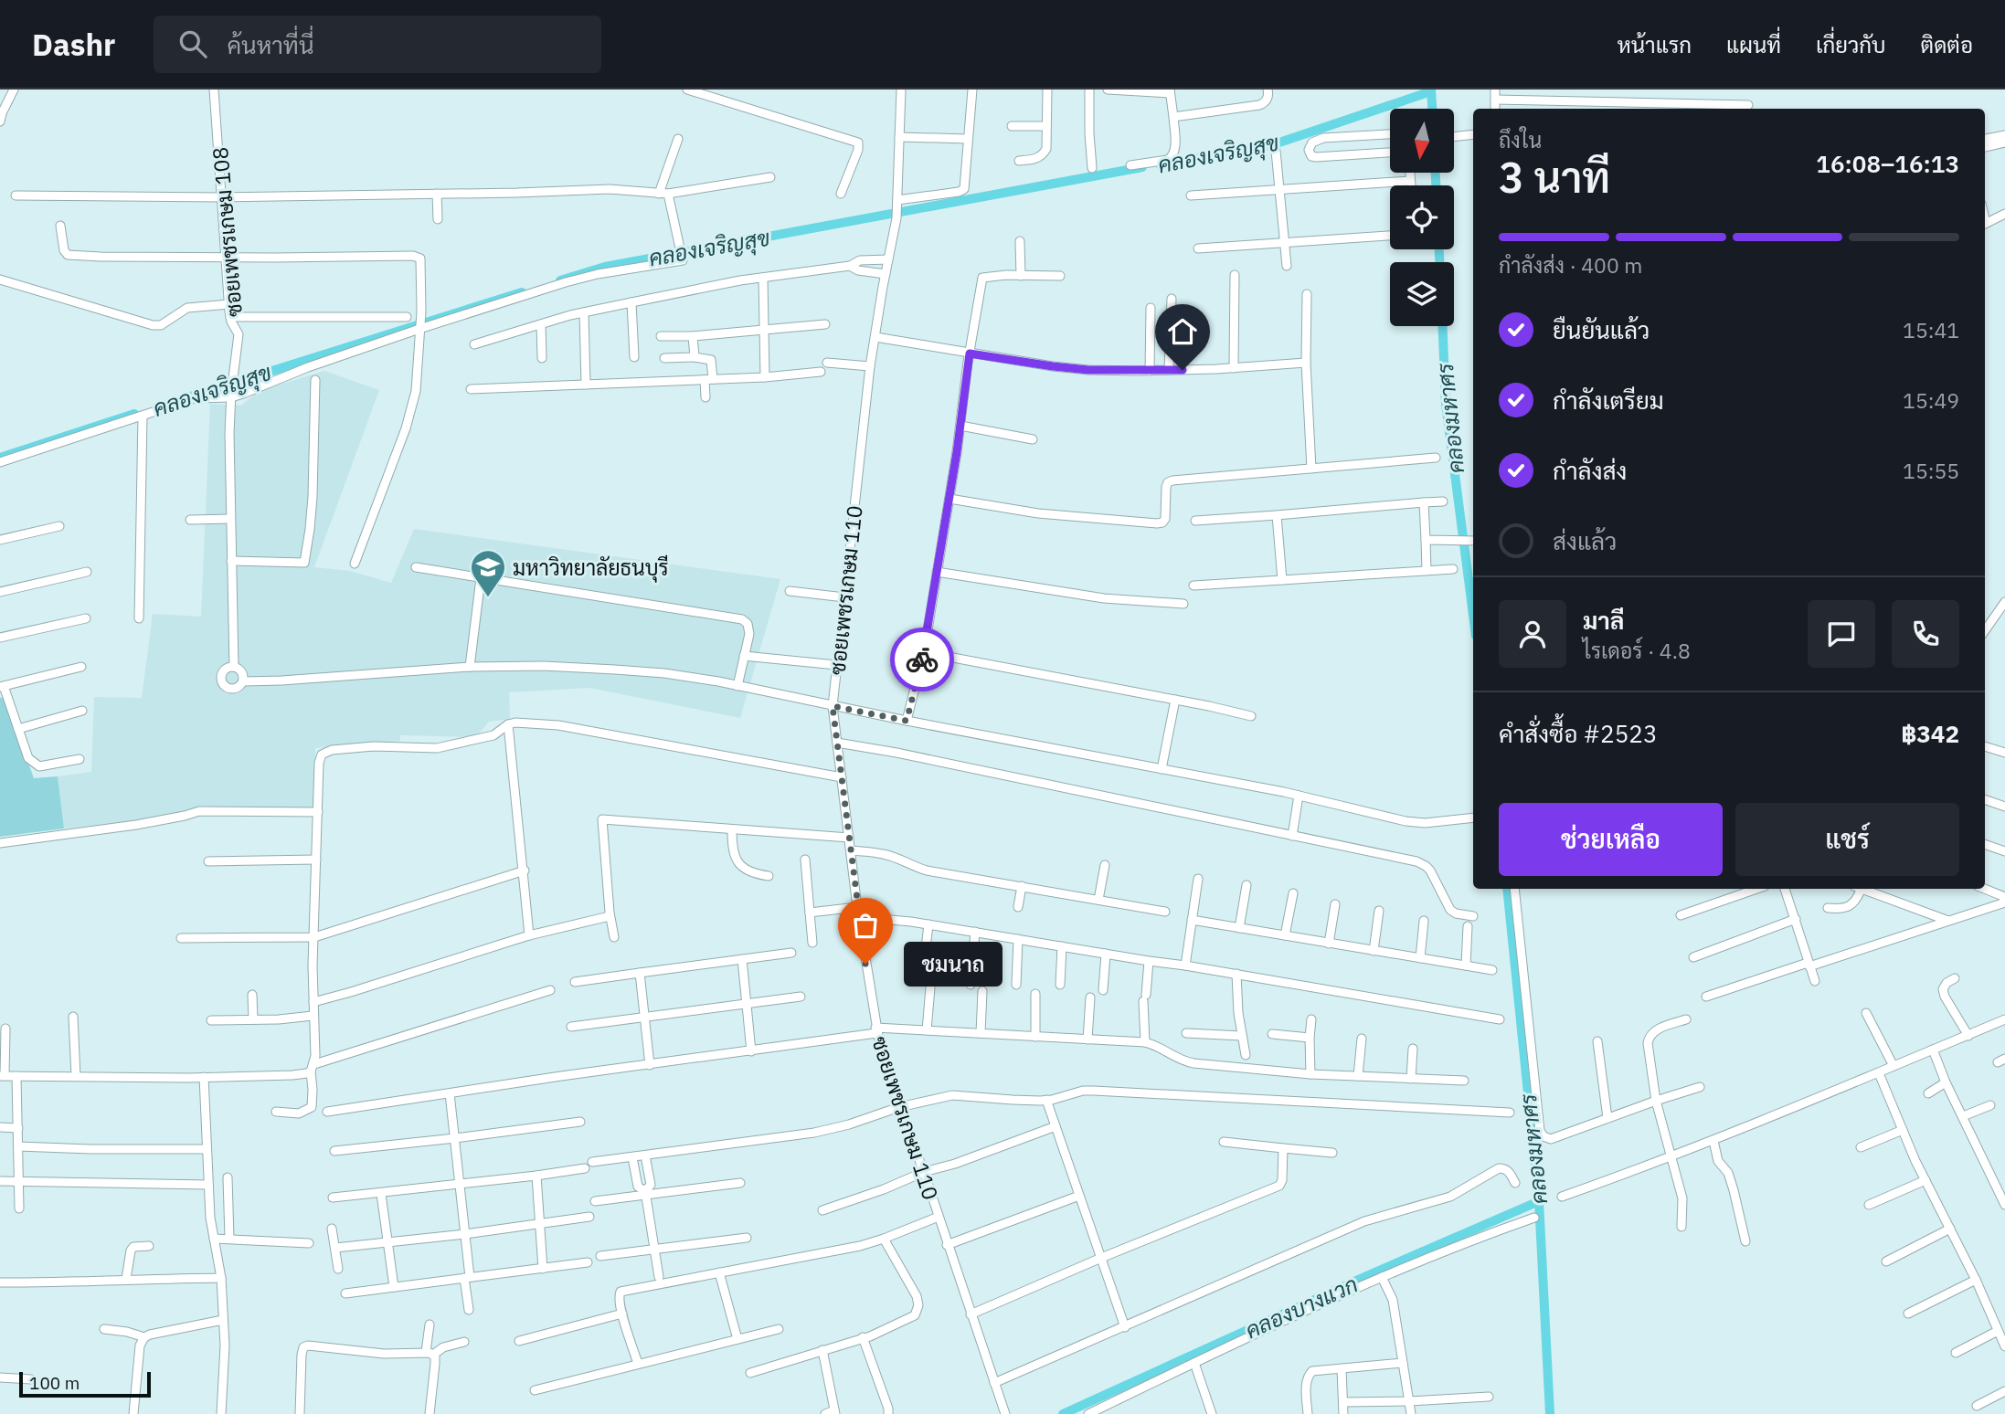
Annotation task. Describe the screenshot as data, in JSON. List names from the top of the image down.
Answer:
{
  "streets": {
    "street": ["ซอยเพชรเกษม 108", "ซอยเพชรเกษม 110"]
  },
  "water": ["คลองเจริญสุข", "คลองมหาศร", "คลองบางแวก"],
  "places": {
    "school or university": ["มหาวิทยาลัยธนบุรี"],
    "other": ["ชมนาถ"]
  },
  "scale_bar": "100 m",
  "north": "bottom",
  "page": {
    "header": "Dashr",
    "search": "ค้นหาที่นี่",
    "nav": [
      "หน้าแรก",
      "แผนที่",
      "เกี่ยวกับ",
      "ติดต่อ"
    ],
    "heading": ["3 นาที", "ถึงใน", "16:08–16:13"],
    "panel": [
      "มาลี",
      "ไรเดอร์ · 4.8",
      "คำสั่งซื้อ #2523",
      "฿342"
    ],
    "bar": "กำลังส่ง · 400 m",
    "list": [
      ["ยืนยันแล้ว", "15:41"],
      ["กำลังเตรียม", "15:49"],
      ["กำลังส่ง", "15:55"],
      "ส่งแล้ว"
    ],
    "buttons": ["ช่วยเหลือ", "แชร์"],
    "bubble": "ชมนาถ",
    "scale": "100 m"
  }
}
